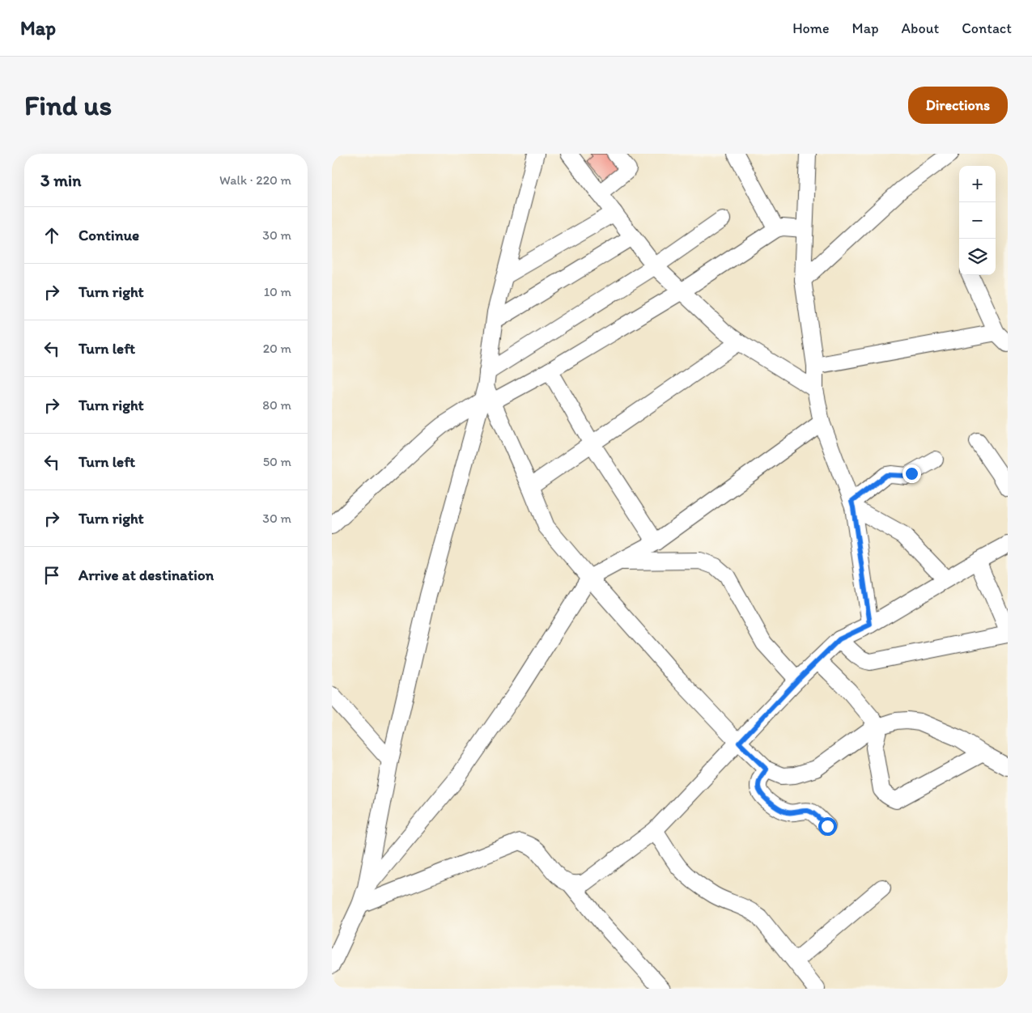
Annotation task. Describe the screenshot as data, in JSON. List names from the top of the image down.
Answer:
{
  "page": {
    "header": "Map",
    "nav": [
      "Home",
      "Map",
      "About",
      "Contact"
    ],
    "buttons": "Directions",
    "title": "Find us",
    "heading": ["3 min", "Walk · 220 m"],
    "map_buttons": ["+", "−"],
    "list": [
      ["Continue", "30 m"],
      ["Turn right", "10 m"],
      ["Turn left", "20 m"],
      ["Turn right", "80 m"],
      ["Turn left", "50 m"],
      ["Turn right", "30 m"],
      "Arrive at destination"
    ]
  }
}
